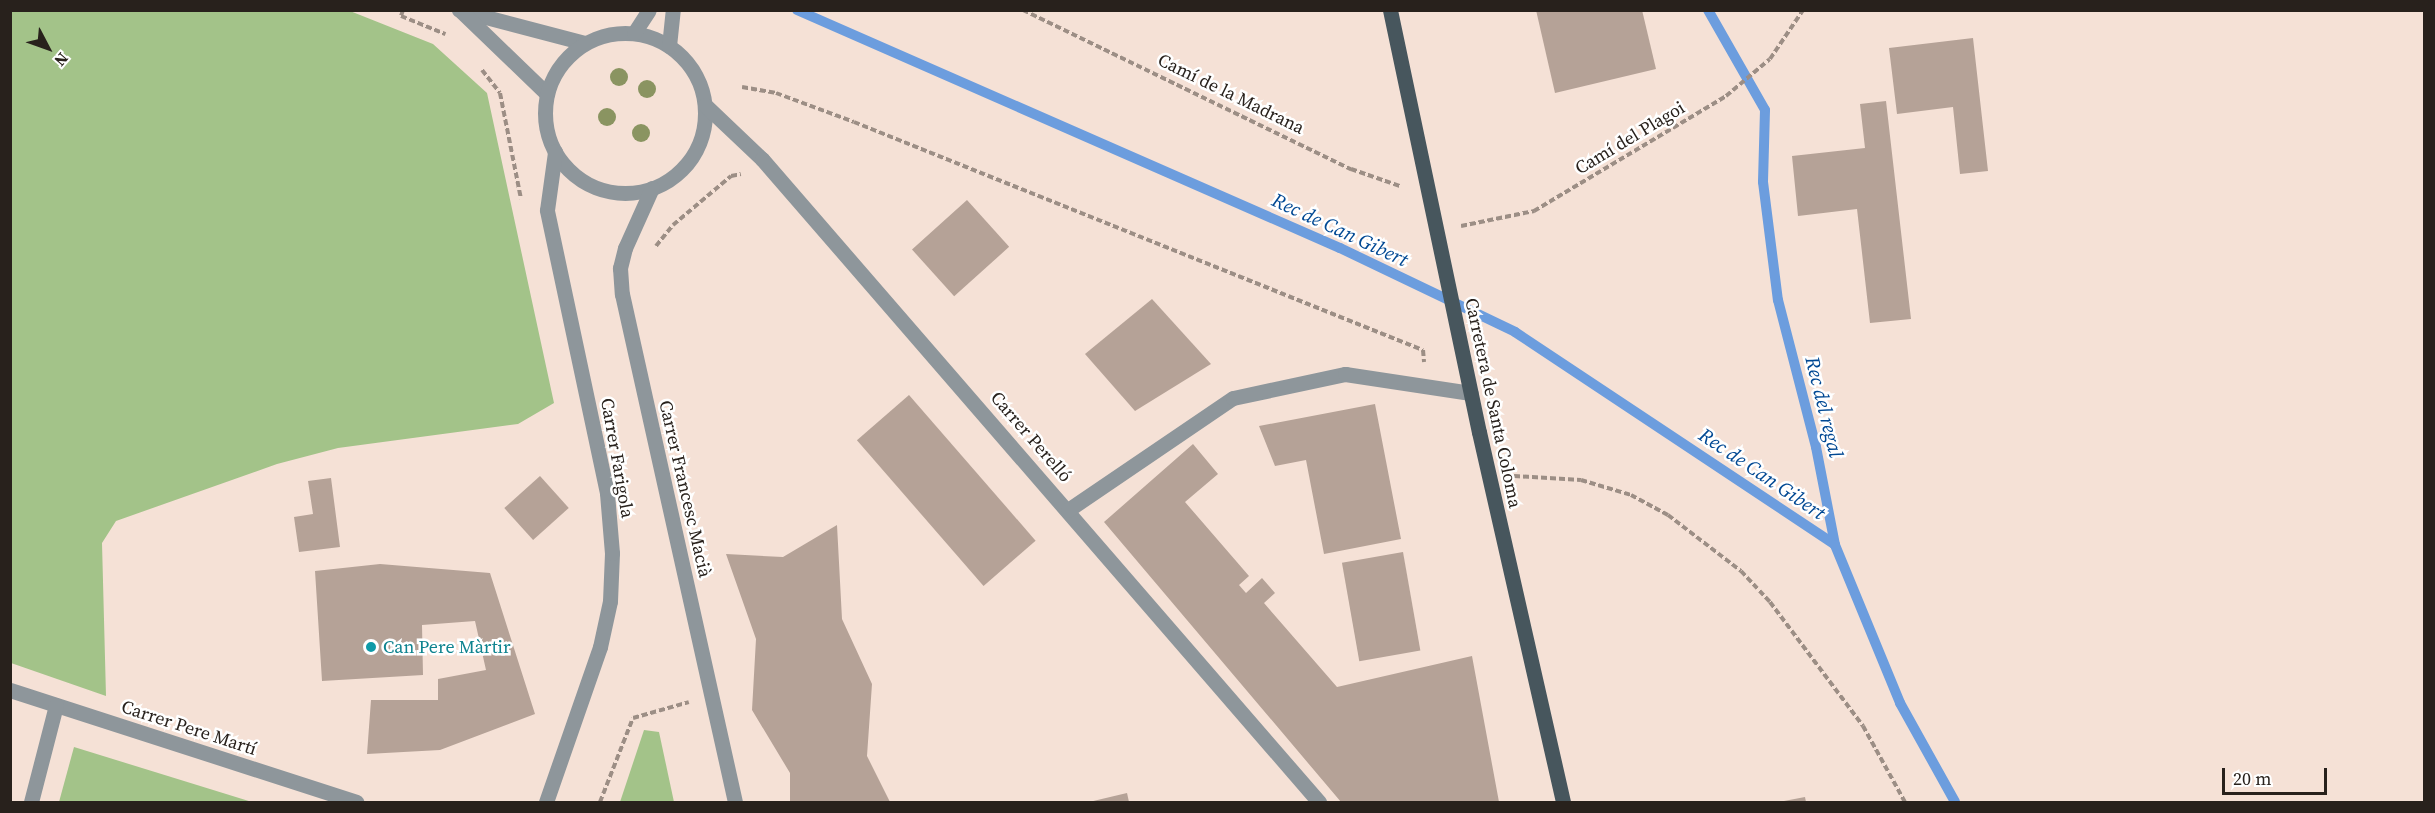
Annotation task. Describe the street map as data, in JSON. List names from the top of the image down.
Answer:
{
  "streets": {
    "main road": ["Carretera de Santa Coloma"],
    "street": [
      "Carrer Perelló",
      "Carrer Farigola",
      "Carrer Francesc Macià",
      "Carrer Pere Martí"
    ],
    "path": ["Camí de la Madrana", "Camí del Plagoi"]
  },
  "crossings": [
    ["Camí de la Madrana", "Carretera de Santa Coloma"],
    ["Camí del Plagoi", "Carretera de Santa Coloma"],
    ["Carrer Perelló", "Carrer Farigola"],
    ["Carrer Perelló", "Carrer Francesc Macià"],
    ["Carrer Farigola", "Carrer Francesc Macià"]
  ],
  "water": ["Rec de Can Gibert", "Rec del regal"],
  "places": ["Can Pere Màrtir"],
  "scale_bar": "20 m",
  "north": "bottom right"
}
